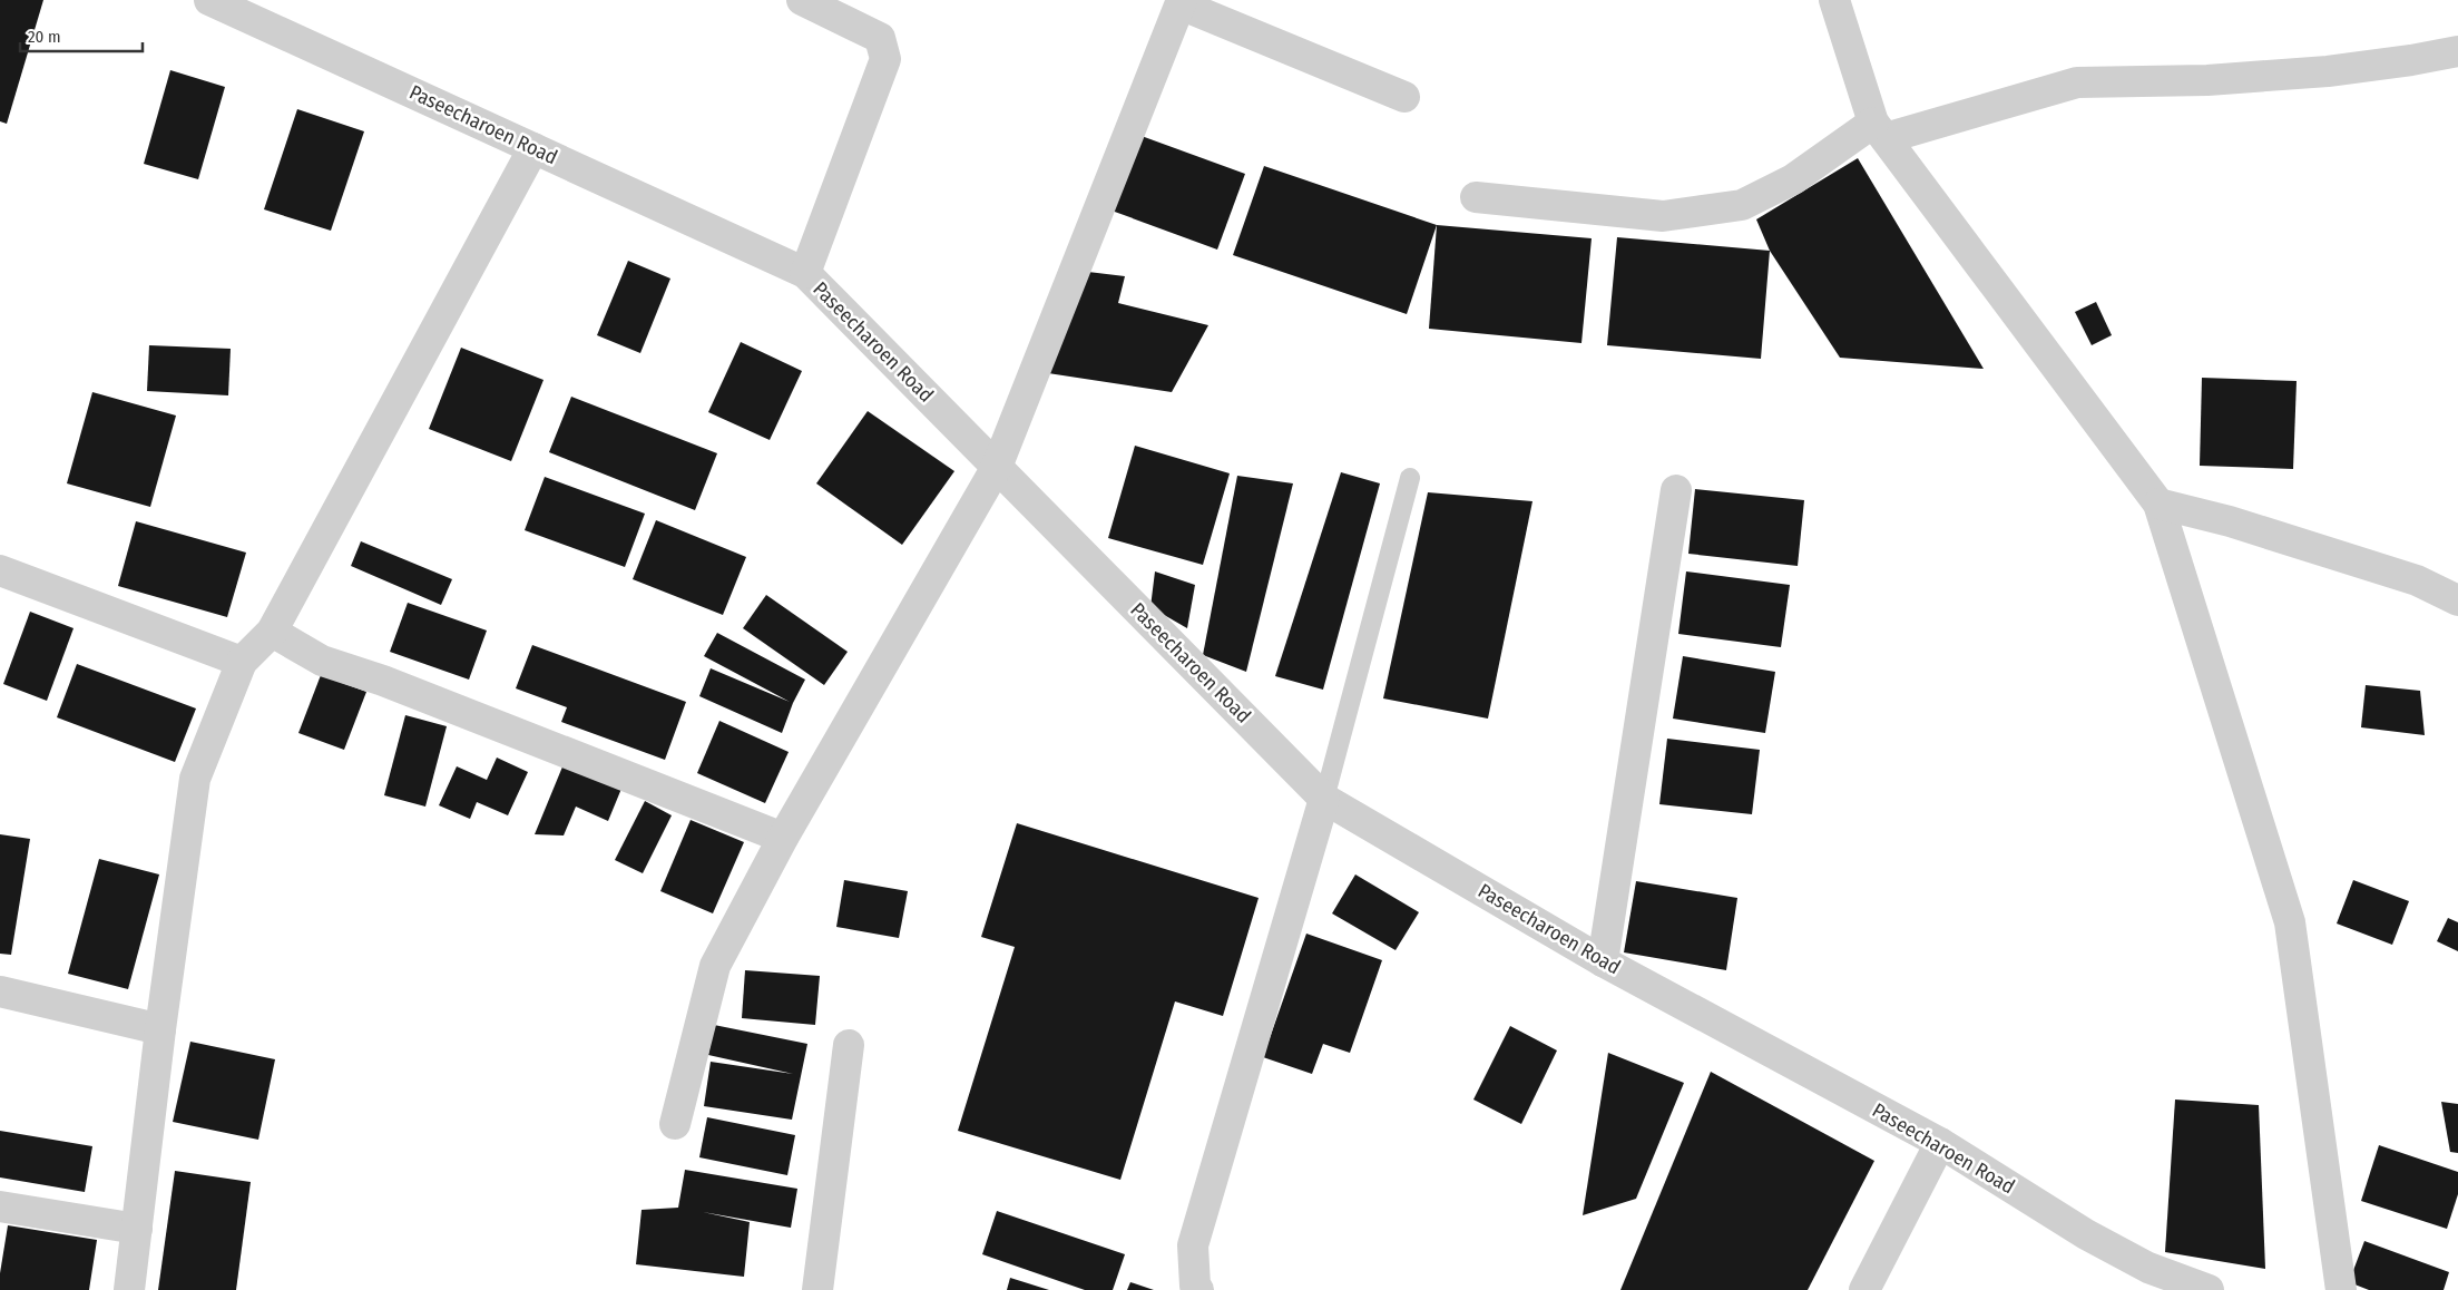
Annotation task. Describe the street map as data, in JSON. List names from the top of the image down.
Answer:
{
  "streets": {
    "street": ["Paseecharoen Road"]
  },
  "scale_bar": "20 m"
}
